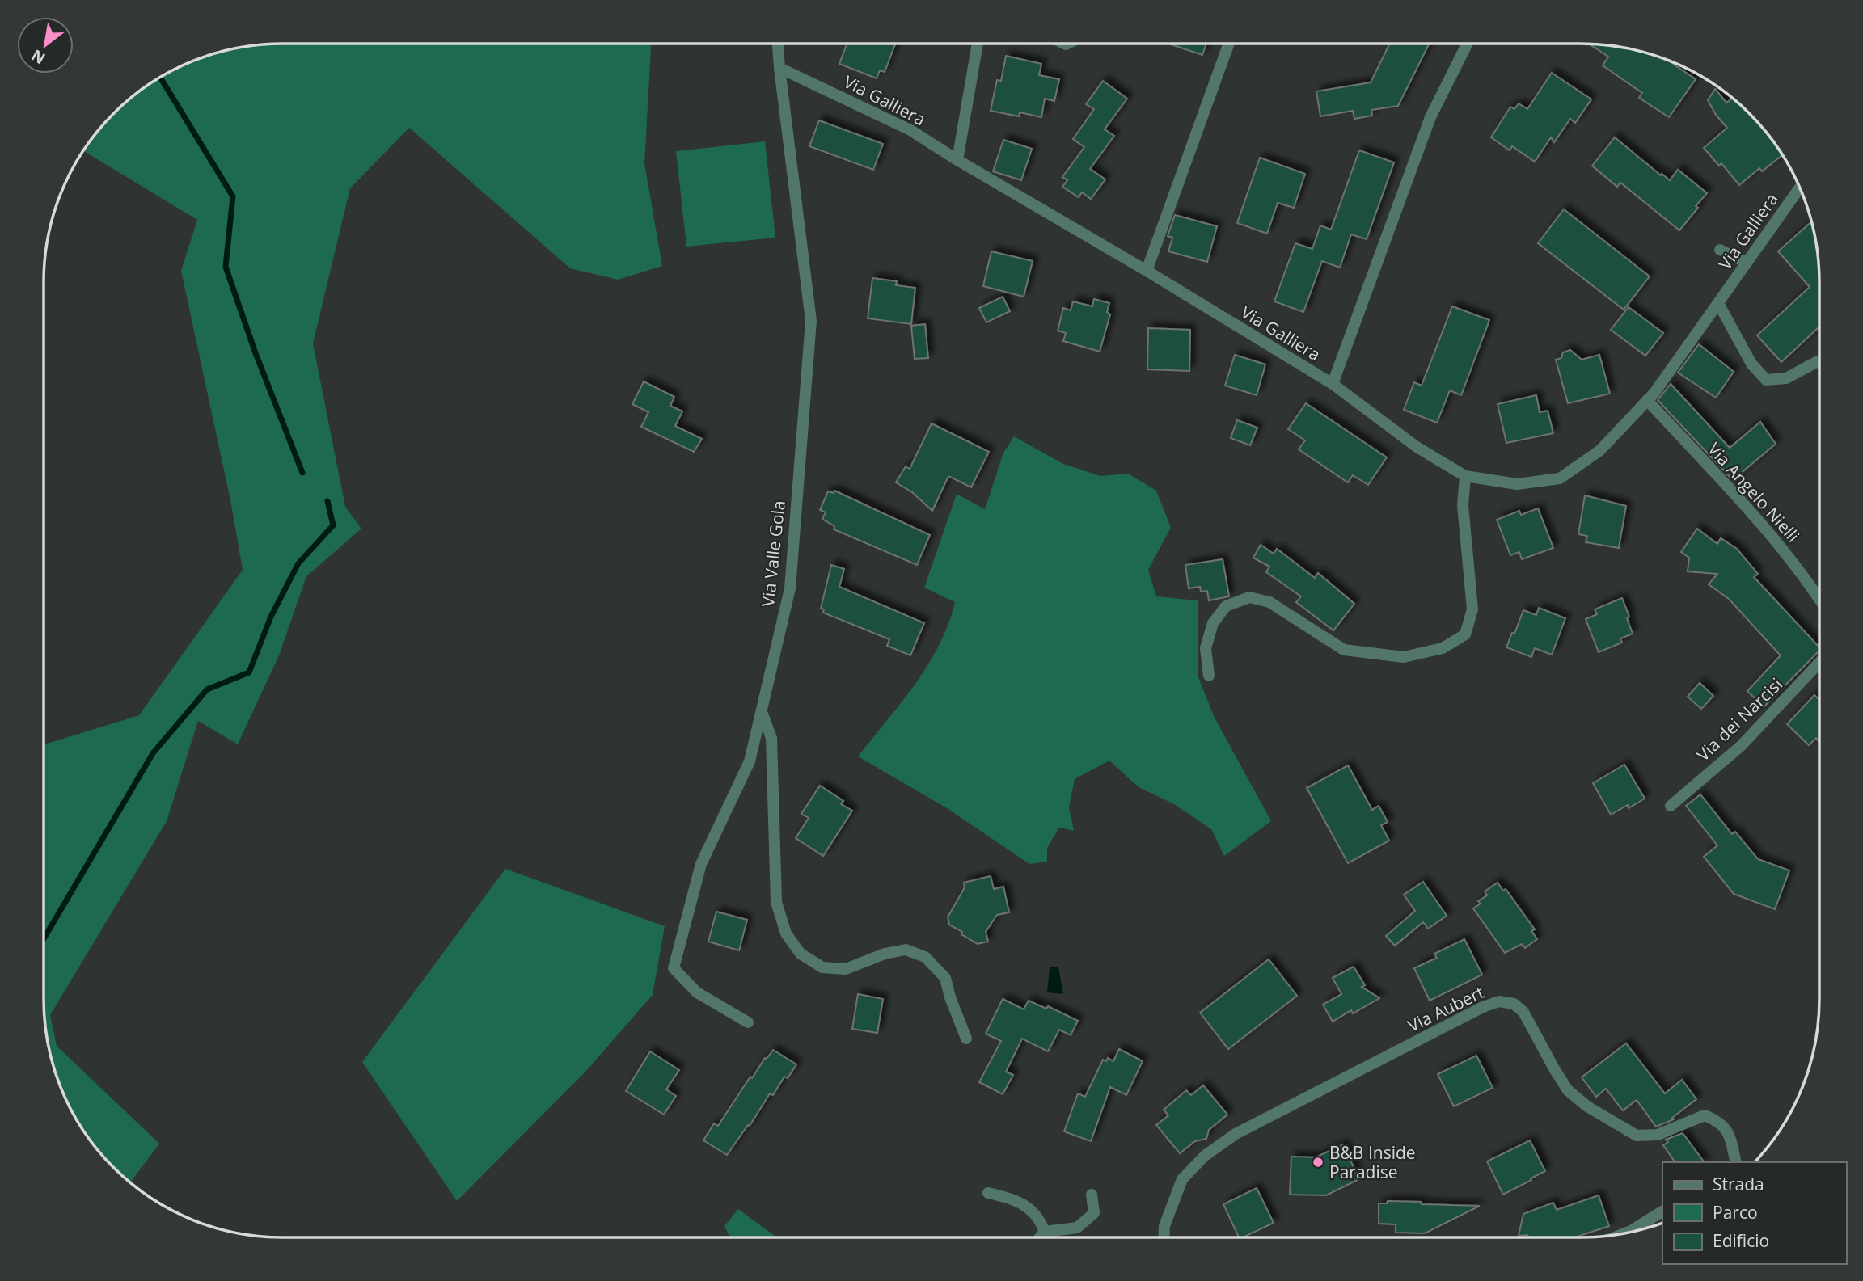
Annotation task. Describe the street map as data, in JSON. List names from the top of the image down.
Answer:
{
  "streets": {
    "street": [
      "Via Galliera",
      "Via Angelo Nielli",
      "Via Valle Gola",
      "Via dei Narcisi",
      "Via Aubert"
    ]
  },
  "crossings": [
    ["Via Galliera", "Via Angelo Nielli"],
    ["Via Galliera", "Via Valle Gola"]
  ],
  "places": ["B&B Inside Paradise"],
  "legend": ["Strada", "Parco", "Edificio"],
  "north": "bottom left"
}
